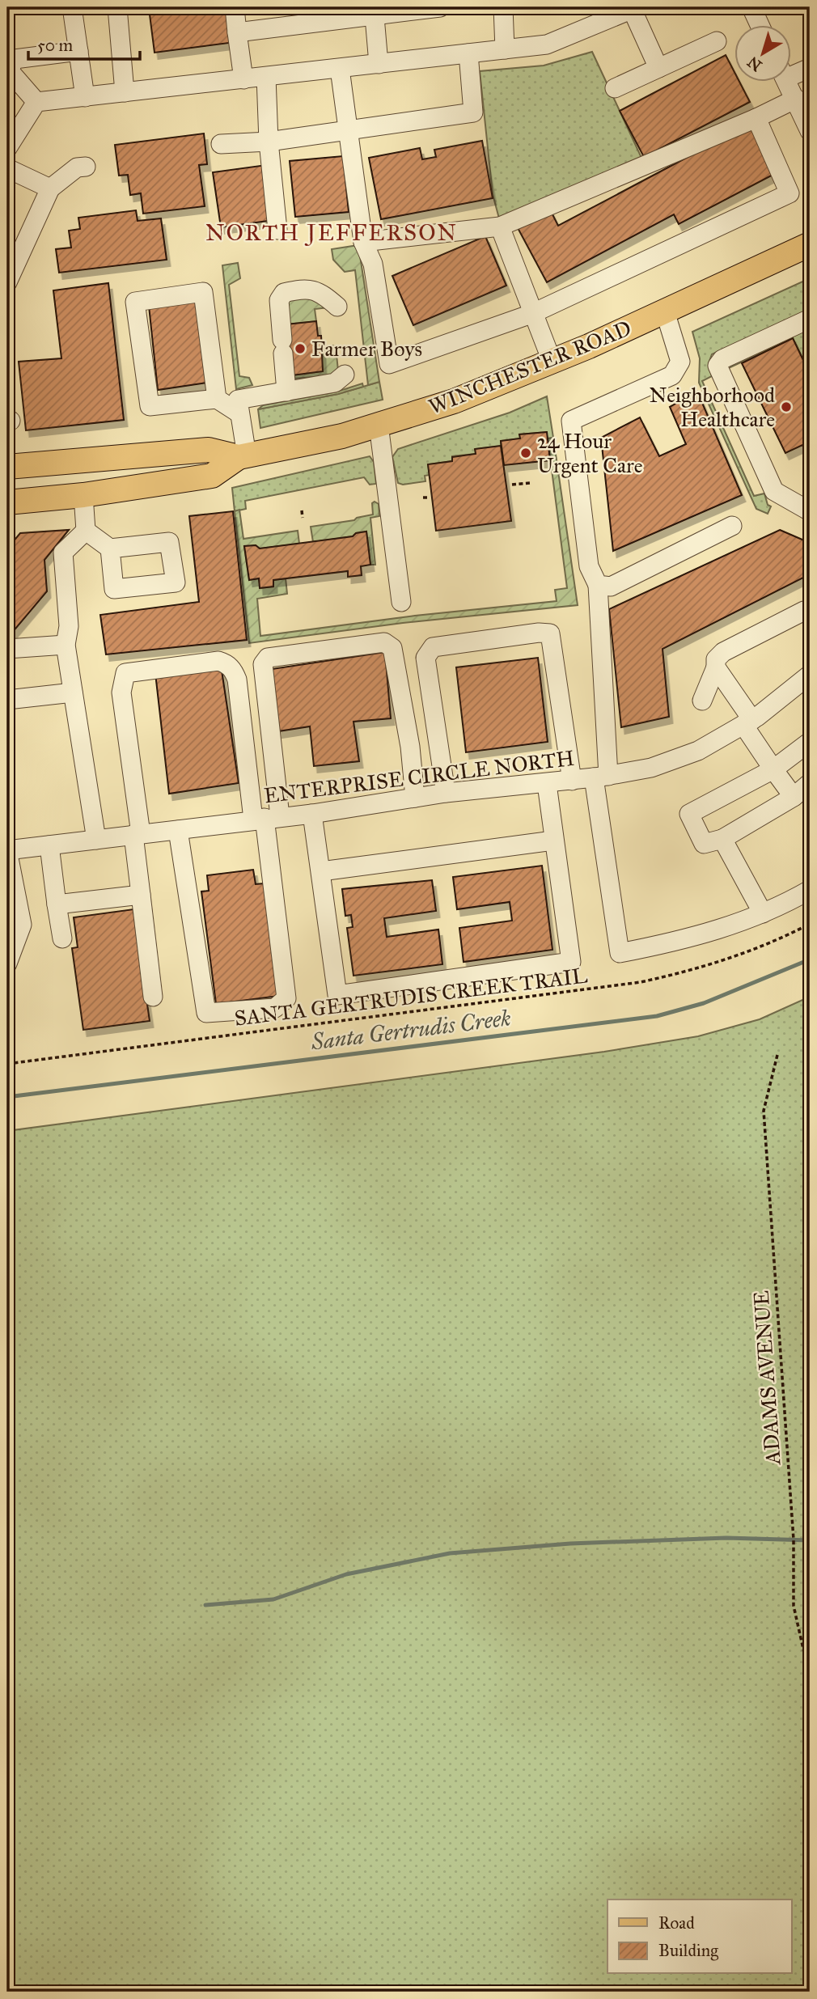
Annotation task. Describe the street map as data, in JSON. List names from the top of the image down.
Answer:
{
  "streets": {
    "main road": ["WINCHESTER ROAD"],
    "street": ["ENTERPRISE CIRCLE NORTH"],
    "path": ["SANTA GERTRUDIS CREEK TRAIL", "ADAMS AVENUE"]
  },
  "districts": ["NORTH JEFFERSON"],
  "water": ["Santa Gertrudis Creek"],
  "places": ["Farmer Boys", "Neighborhood Healthcare", "24 Hour Urgent Care"],
  "legend": ["Road", "Building"],
  "scale_bar": "50 m",
  "north": "bottom left"
}
